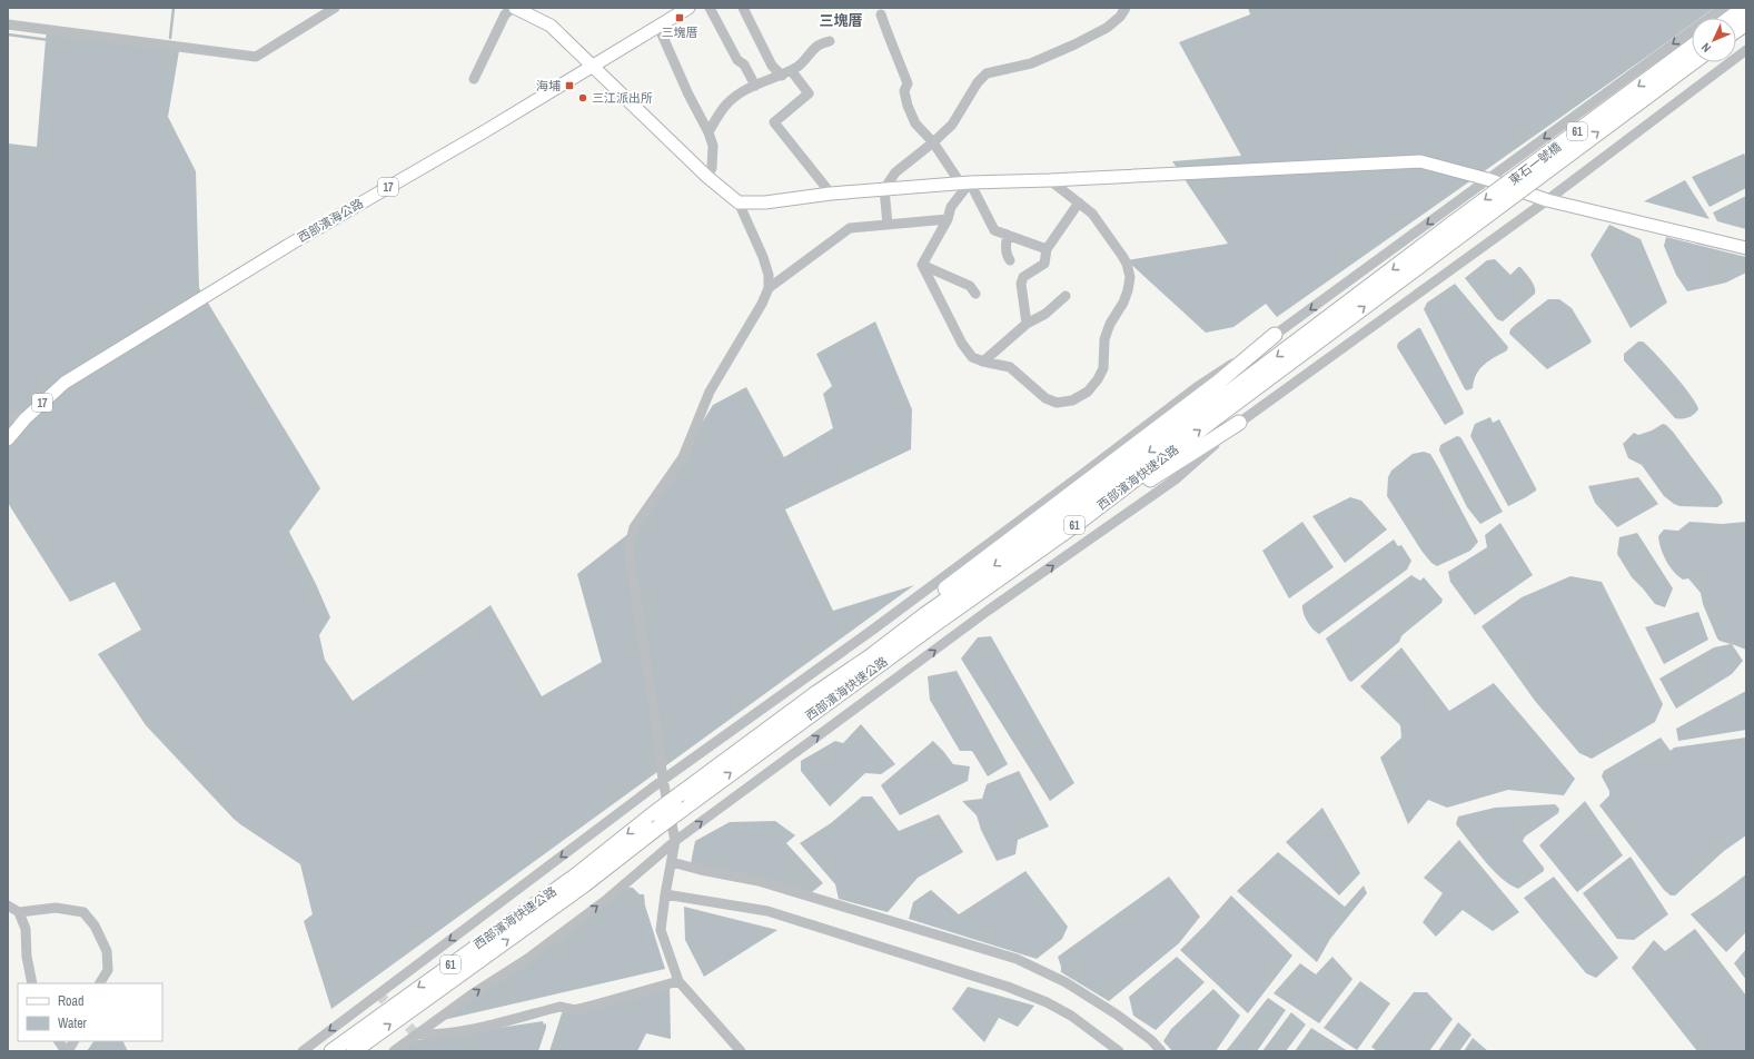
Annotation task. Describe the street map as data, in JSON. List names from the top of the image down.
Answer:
{
  "streets": {
    "highway": ["61", "東石一號橋", "西部濱海快速公路"],
    "main road": ["17", "西部濱海公路"]
  },
  "crossings": [
    ["東石一號橋", "西部濱海快速公路"]
  ],
  "districts": ["三塊厝"],
  "places": {
    "transit": ["三塊厝", "海埔"],
    "other": ["三江派出所"]
  },
  "legend": ["Road", "Water"],
  "north": "bottom left"
}
